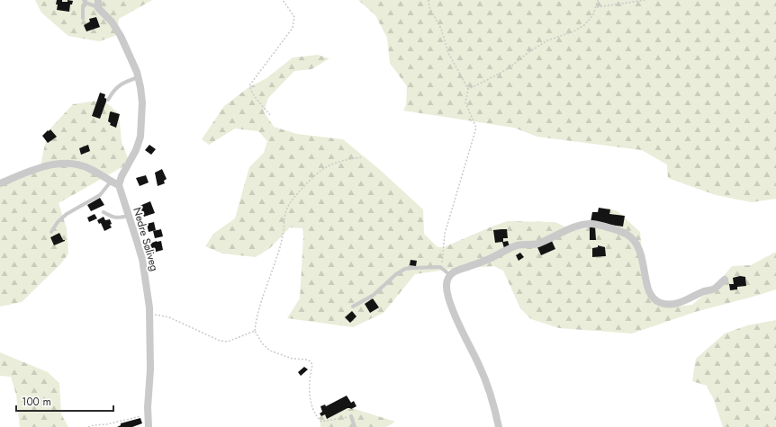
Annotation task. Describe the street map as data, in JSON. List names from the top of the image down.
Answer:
{
  "streets": {
    "street": ["Nedre Søliveg"]
  },
  "scale_bar": "100 m"
}
